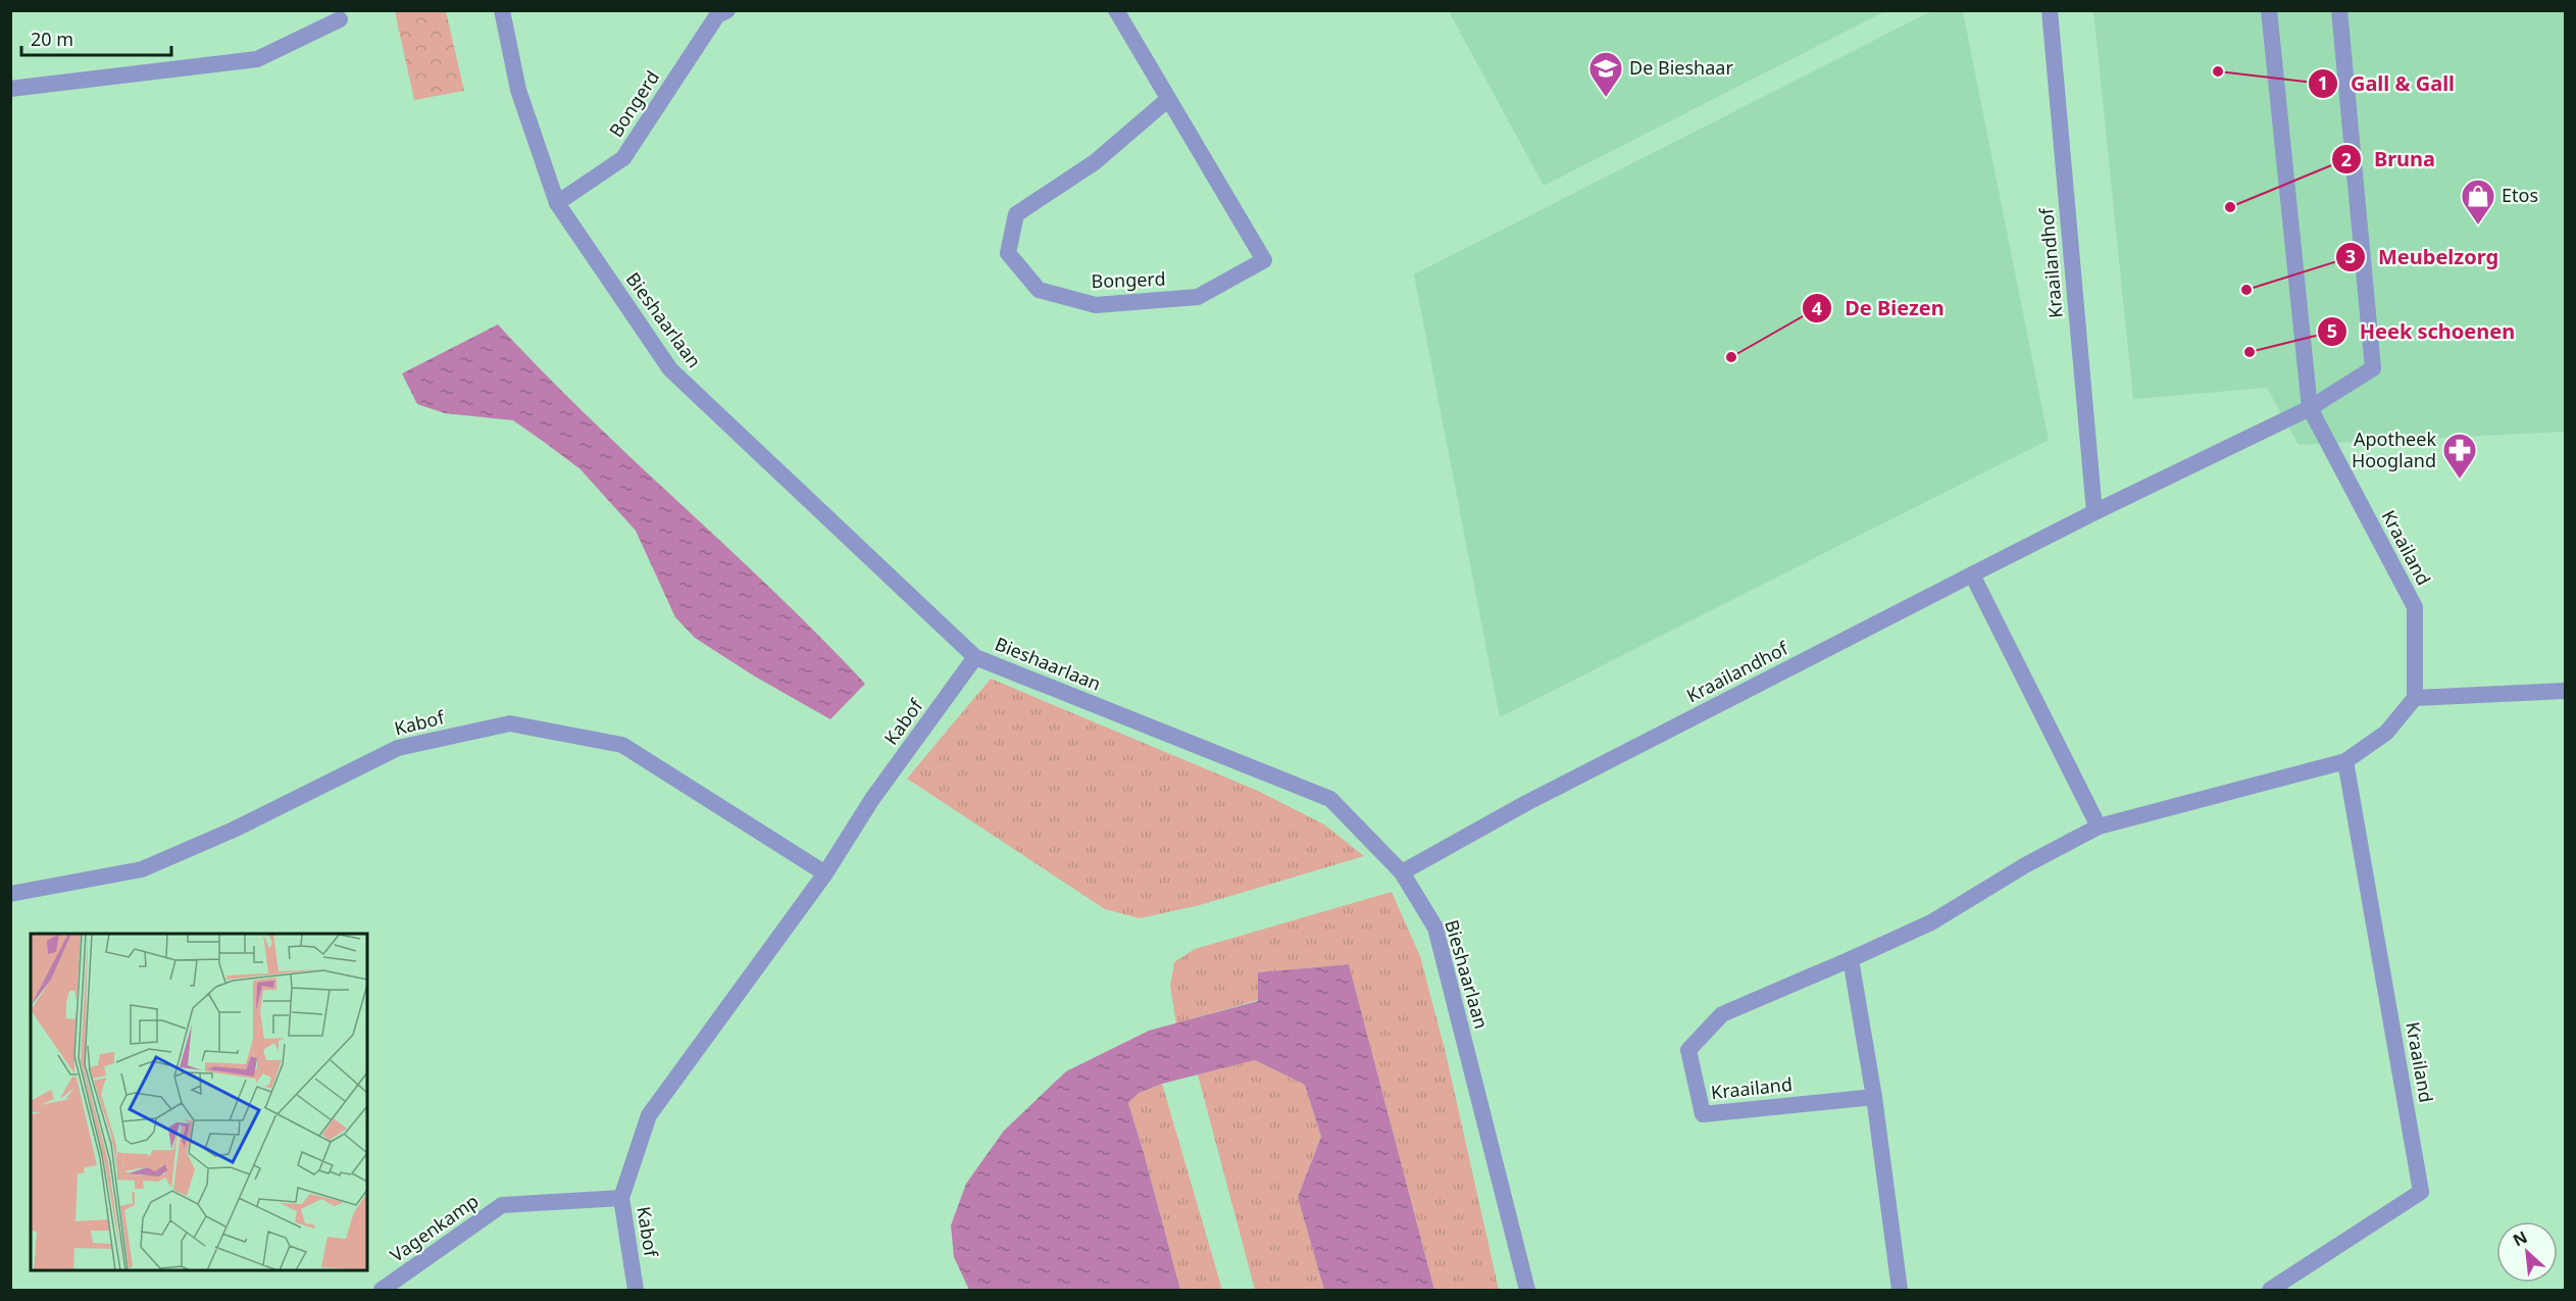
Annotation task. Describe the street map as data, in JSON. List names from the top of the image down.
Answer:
{
  "streets": {
    "street": [
      "Bongerd",
      "Kraailandhof",
      "Bieshaarlaan",
      "Kraailand",
      "Kabof",
      "Vagenkamp"
    ]
  },
  "crossings": [
    ["Bongerd", "Bieshaarlaan"],
    ["Kraailandhof", "Bieshaarlaan"],
    ["Kraailandhof", "Kraailand"],
    ["Bieshaarlaan", "Kabof"],
    ["Kabof", "Vagenkamp"]
  ],
  "places": {
    "other": [
      "Gall & Gall",
      "Bruna",
      "Meubelzorg",
      "Heek schoenen",
      "De Biezen"
    ],
    "school or university": ["De Bieshaar"],
    "shop": ["Etos"],
    "pharmacy": ["Apotheek Hoogland"]
  },
  "scale_bar": "20 m",
  "north": "top left"
}
